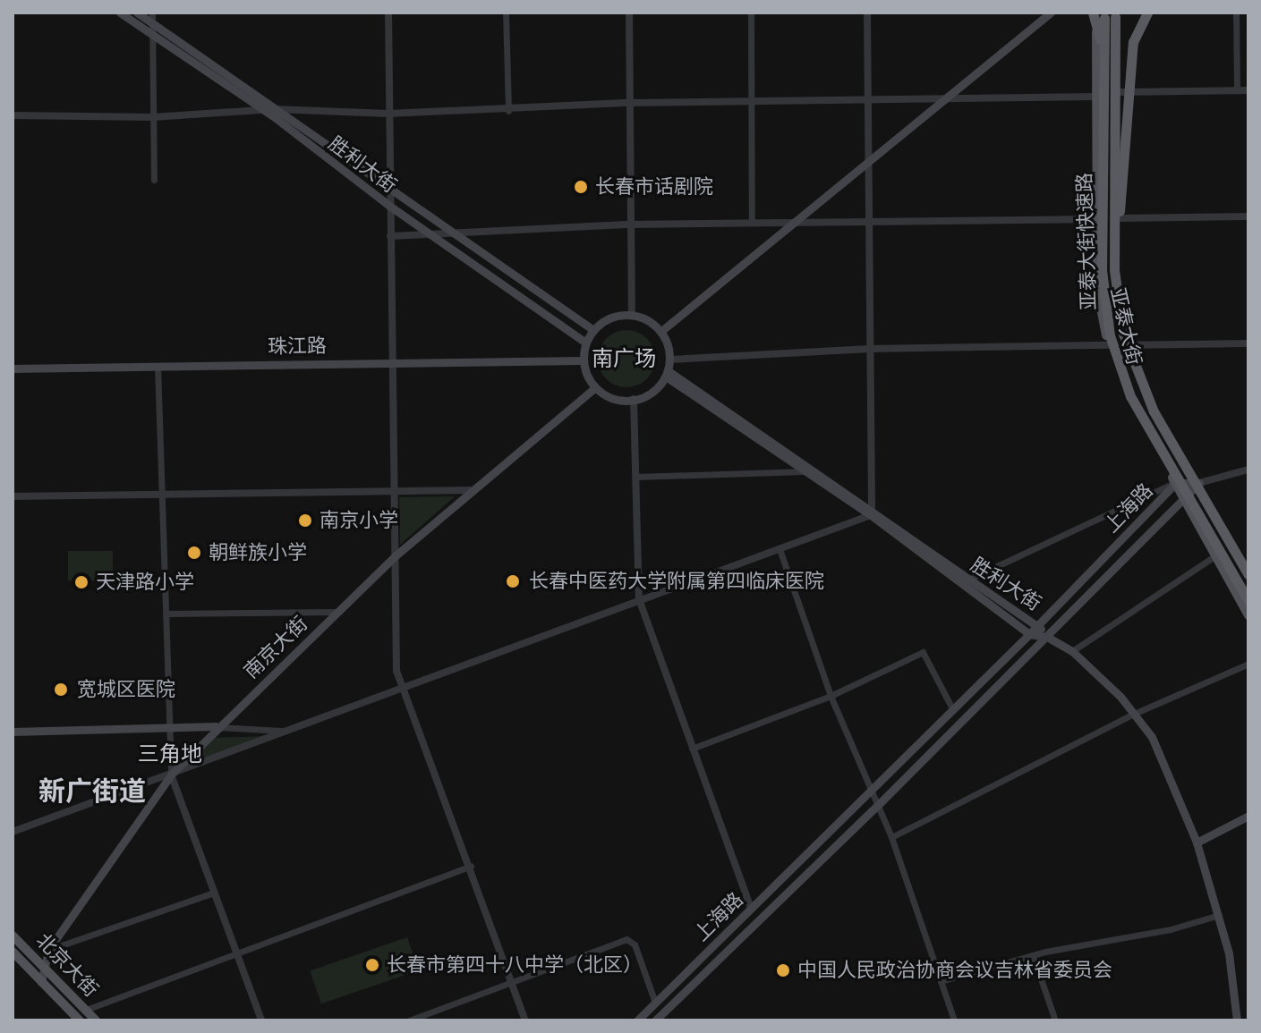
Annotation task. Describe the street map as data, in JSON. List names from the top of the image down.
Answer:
{
  "streets": {
    "highway": ["亚泰大街快速路"],
    "main road": [
      "胜利大街",
      "亚泰大街",
      "珠江路",
      "上海路",
      "南京大街",
      "北京大街"
    ]
  },
  "crossings": [
    ["胜利大街", "珠江路"],
    ["胜利大街", "上海路"],
    ["胜利大街", "南京大街"],
    ["亚泰大街快速路", "亚泰大街"],
    ["亚泰大街", "上海路"],
    ["珠江路", "南京大街"],
    ["南京大街", "北京大街"]
  ],
  "districts": ["南广场", "三角地", "新广街道"],
  "places": [
    "长春市话剧院",
    "南京小学",
    "朝鲜族小学",
    "长春中医药大学附属第四临床医院",
    "天津路小学",
    "宽城区医院",
    "长春市第四十八中学（北区）",
    "中国人民政治协商会议吉林省委员会"
  ]
}
